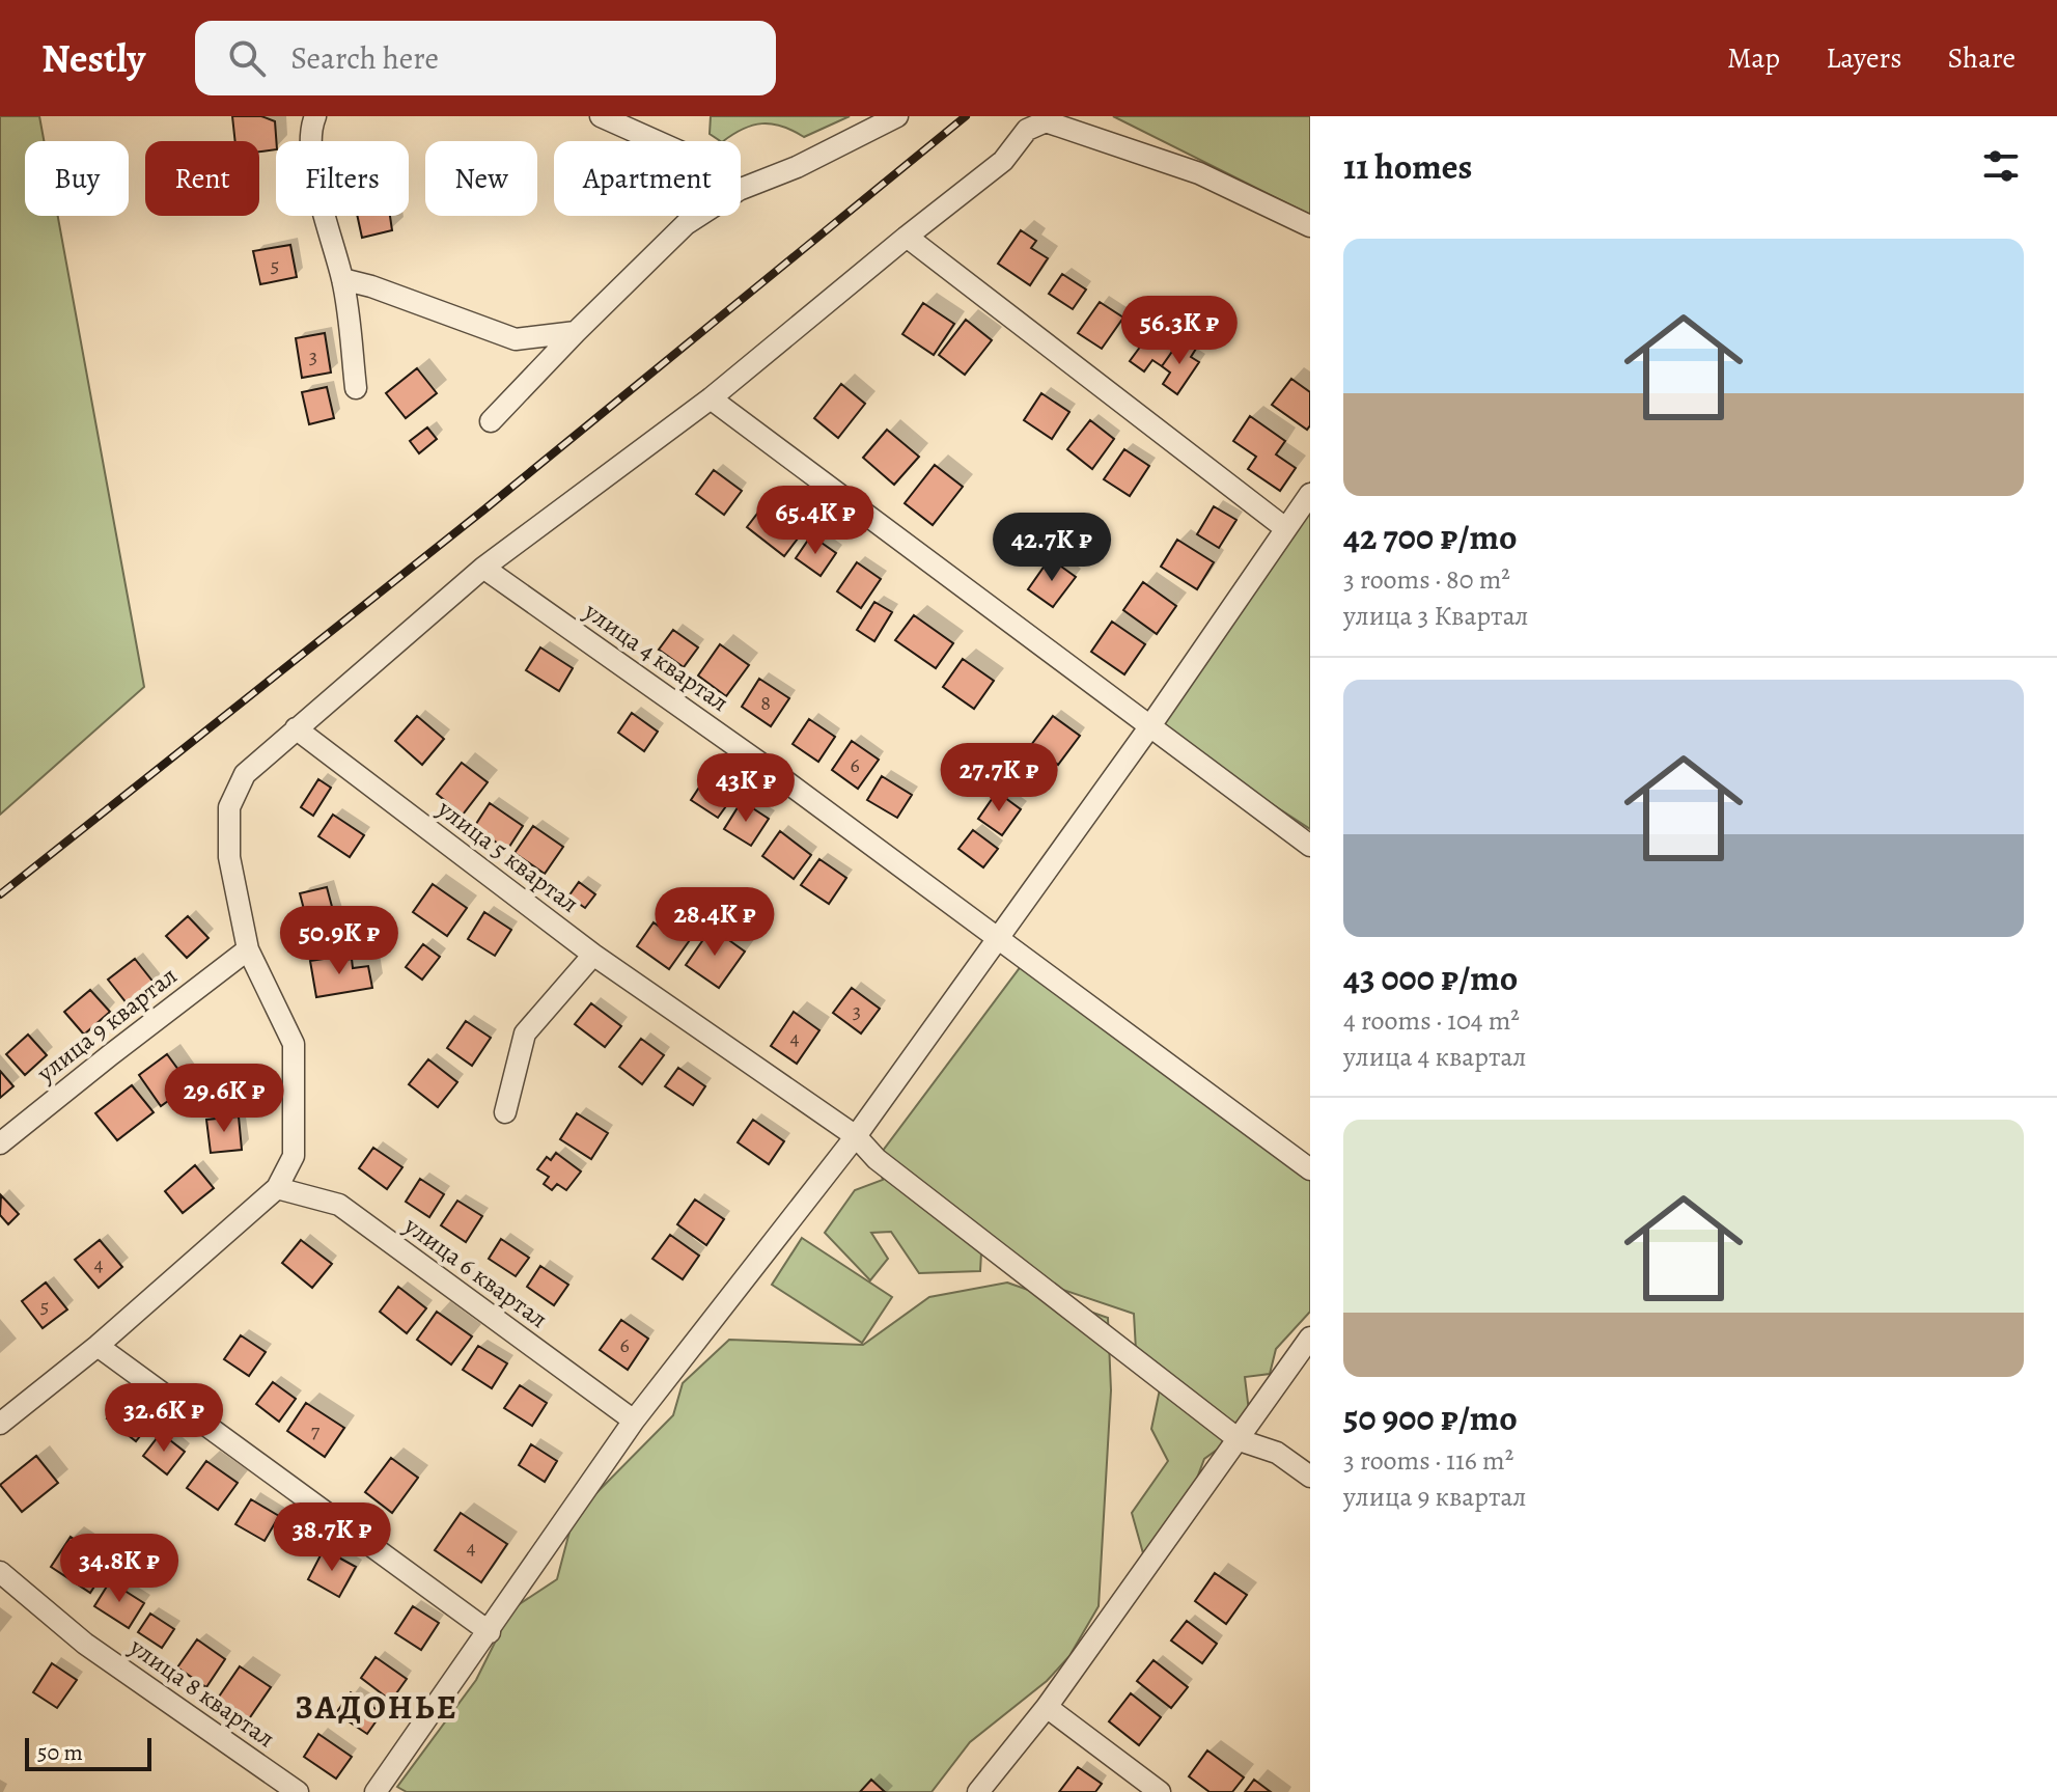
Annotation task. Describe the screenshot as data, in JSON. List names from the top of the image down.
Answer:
{
  "streets": {
    "street": [
      "улица 4 квартал",
      "улица 5 квартал",
      "улица 9 квартал",
      "улица 6 квартал",
      "улица 8 квартал"
    ]
  },
  "districts": ["ЗАДОНЬЕ"],
  "house_numbers": [
    "5",
    "3",
    "8",
    "6",
    "3",
    "4",
    "4",
    "5",
    "6",
    "7",
    "4"
  ],
  "scale_bar": "50 m",
  "page": {
    "header": "Nestly",
    "search": "Search here",
    "nav": ["Map", "Layers", "Share"],
    "heading": "11 homes",
    "chip": [
      "Buy",
      "Rent",
      "Filters",
      "New",
      "Apartment"
    ],
    "list": [
      {
        "name": "42 700 ₽/mo",
        "note": "3 rooms · 80 m² · улица 3 Квартал"
      },
      {
        "name": "43 000 ₽/mo",
        "note": "4 rooms · 104 m² · улица 4 квартал"
      },
      {
        "name": "50 900 ₽/mo",
        "note": "3 rooms · 116 m² · улица 9 квартал"
      }
    ],
    "price": [
      "56.3K ₽",
      "65.4K ₽",
      "42.7K ₽",
      "27.7K ₽",
      "43K ₽",
      "28.4K ₽",
      "50.9K ₽",
      "29.6K ₽",
      "32.6K ₽",
      "38.7K ₽",
      "34.8K ₽"
    ],
    "scale": "50 m"
  }
}
